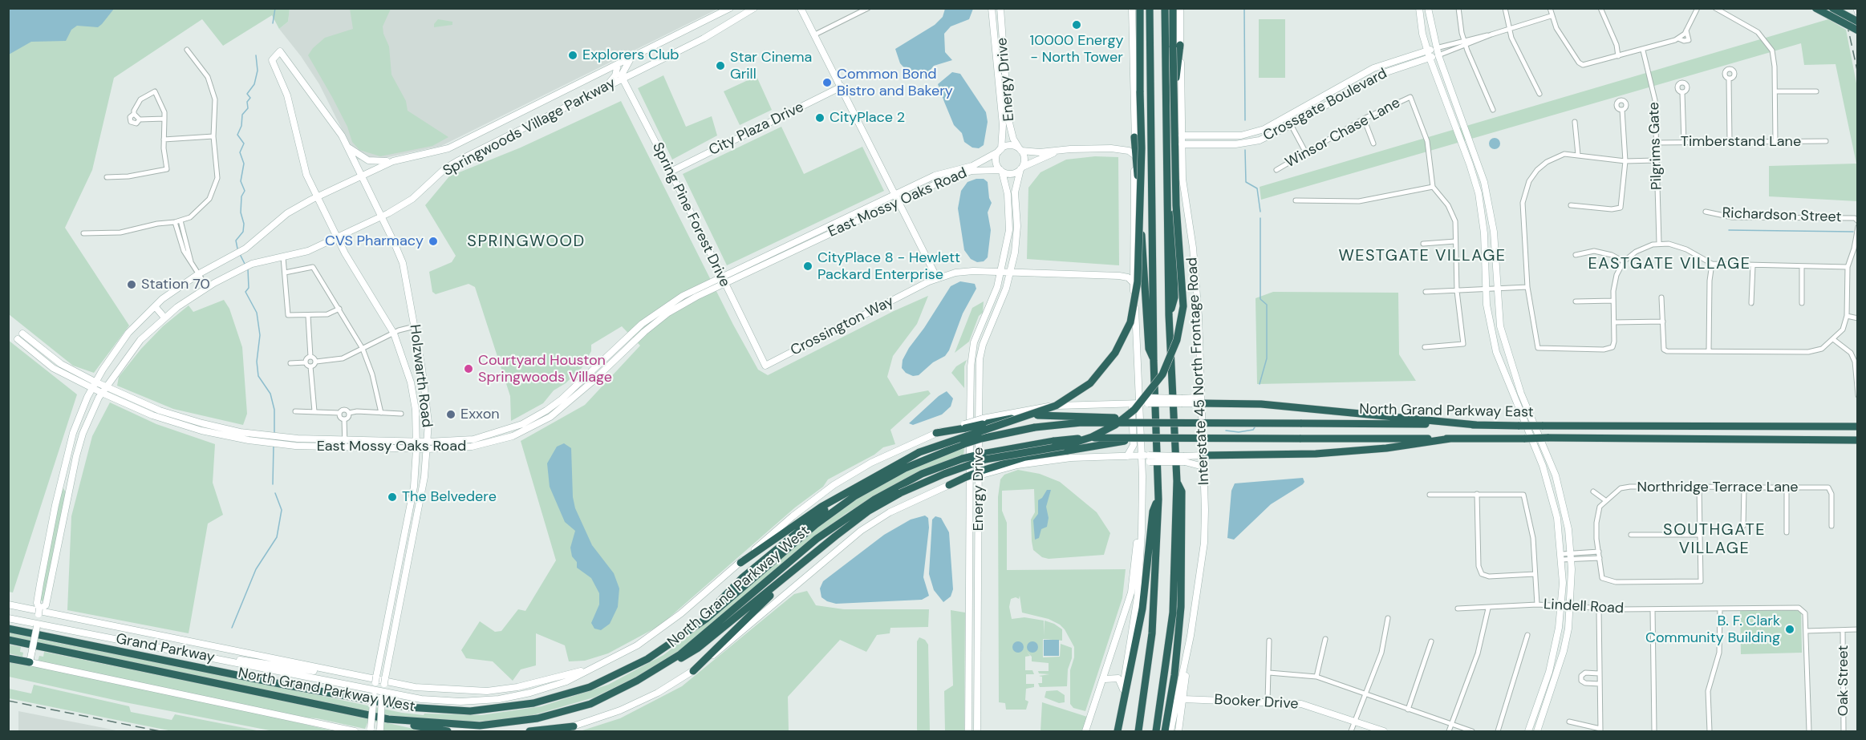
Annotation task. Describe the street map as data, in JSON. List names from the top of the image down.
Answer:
{
  "streets": {
    "highway": ["North Grand Parkway East", "North Grand Parkway West"],
    "main road": [
      "Energy Drive",
      "Crossgate Boulevard",
      "Springwoods Village Parkway",
      "City Plaza Drive",
      "East Mossy Oaks Road",
      "Spring Pine Forest Drive",
      "Crossington Way",
      "Interstate 45 North Frontage Road",
      "Holzwarth Road",
      "Grand Parkway",
      "Booker Drive"
    ],
    "street": [
      "Winsor Chase Lane",
      "Timberstand Lane",
      "Pilgrims Gate",
      "Richardson Street",
      "Northridge Terrace Lane",
      "Lindell Road",
      "Oak Street"
    ]
  },
  "crossings": [
    ["Energy Drive", "East Mossy Oaks Road"],
    ["Energy Drive", "Crossington Way"],
    ["Crossgate Boulevard", "Interstate 45 North Frontage Road"],
    ["Springwoods Village Parkway", "East Mossy Oaks Road"],
    ["Springwoods Village Parkway", "Spring Pine Forest Drive"],
    ["Springwoods Village Parkway", "Holzwarth Road"],
    ["City Plaza Drive", "Spring Pine Forest Drive"],
    ["Timberstand Lane", "Pilgrims Gate"],
    ["East Mossy Oaks Road", "Spring Pine Forest Drive"],
    ["East Mossy Oaks Road", "Holzwarth Road"],
    ["Spring Pine Forest Drive", "Crossington Way"],
    ["Holzwarth Road", "Grand Parkway"],
    ["North Grand Parkway East", "North Grand Parkway West"],
    ["North Grand Parkway West", "Grand Parkway"]
  ],
  "districts": [
    "SPRINGWOOD",
    "WESTGATE VILLAGE",
    "EASTGATE VILLAGE",
    "SOUTHGATE VILLAGE"
  ],
  "places": [
    "10000 Energy - North Tower",
    "Explorers Club",
    "Star Cinema Grill",
    "Common Bond Bistro and Bakery",
    "CityPlace 2",
    "CVS Pharmacy",
    "CityPlace 8 - Hewlett Packard Enterprise",
    "Station 70",
    "Courtyard Houston Springwoods Village",
    "Exxon",
    "The Belvedere",
    "B. F. Clark Community Building"
  ]
}
